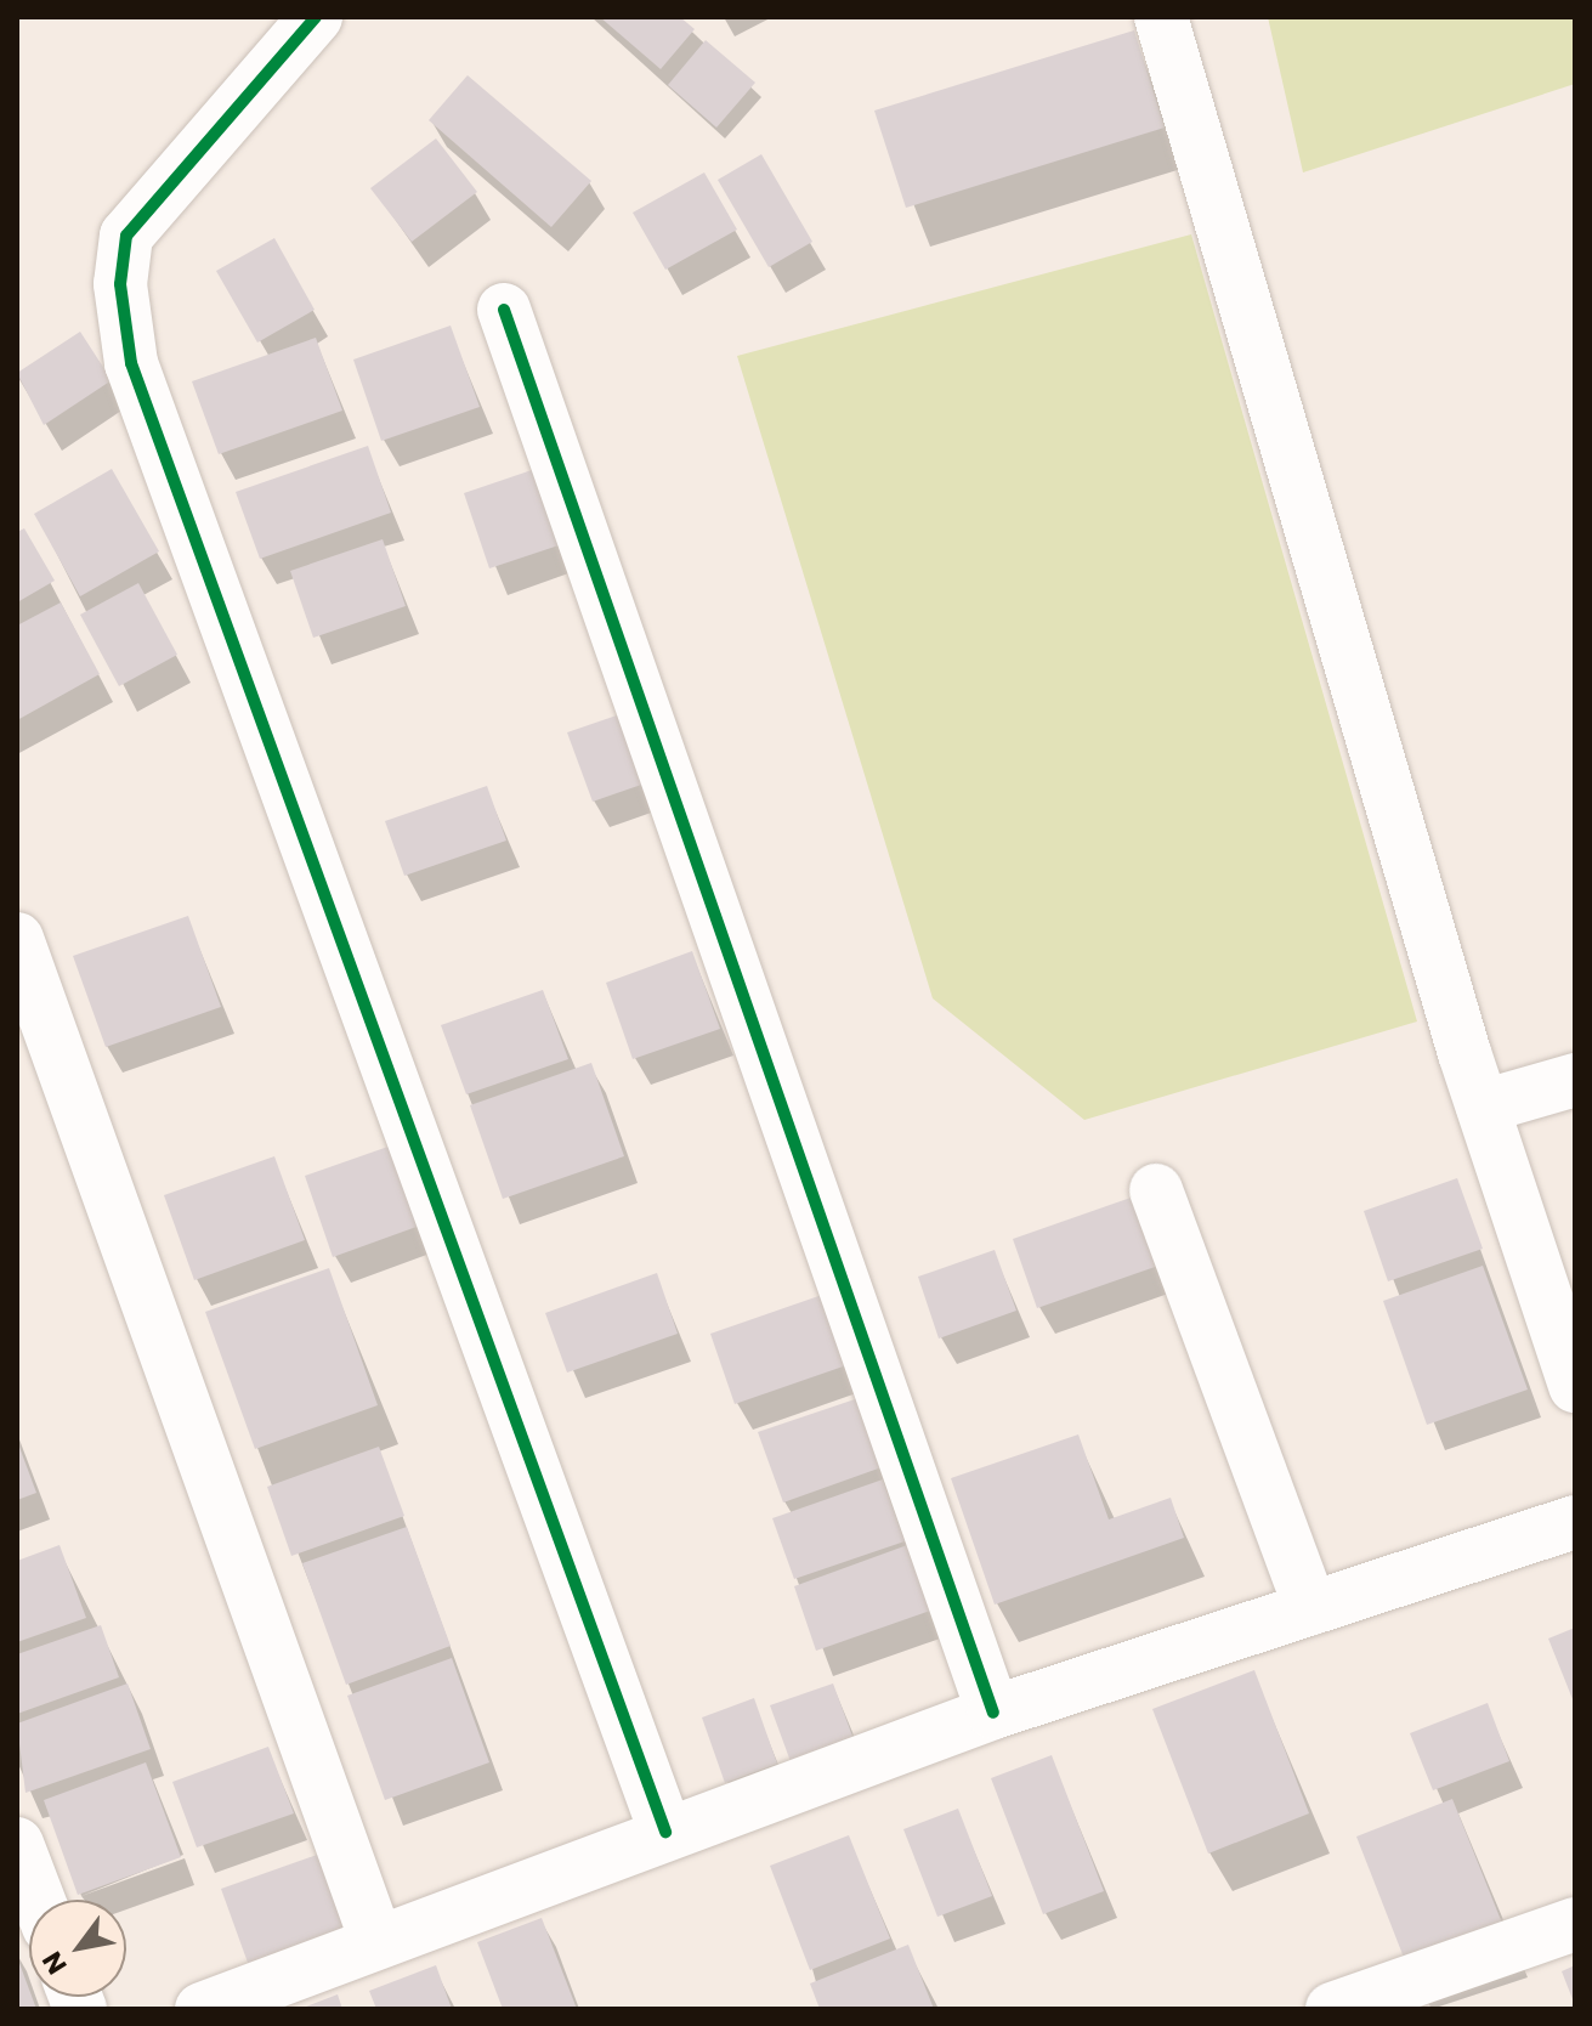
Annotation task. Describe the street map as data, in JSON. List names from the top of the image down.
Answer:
{
  "north": "bottom left"
}
